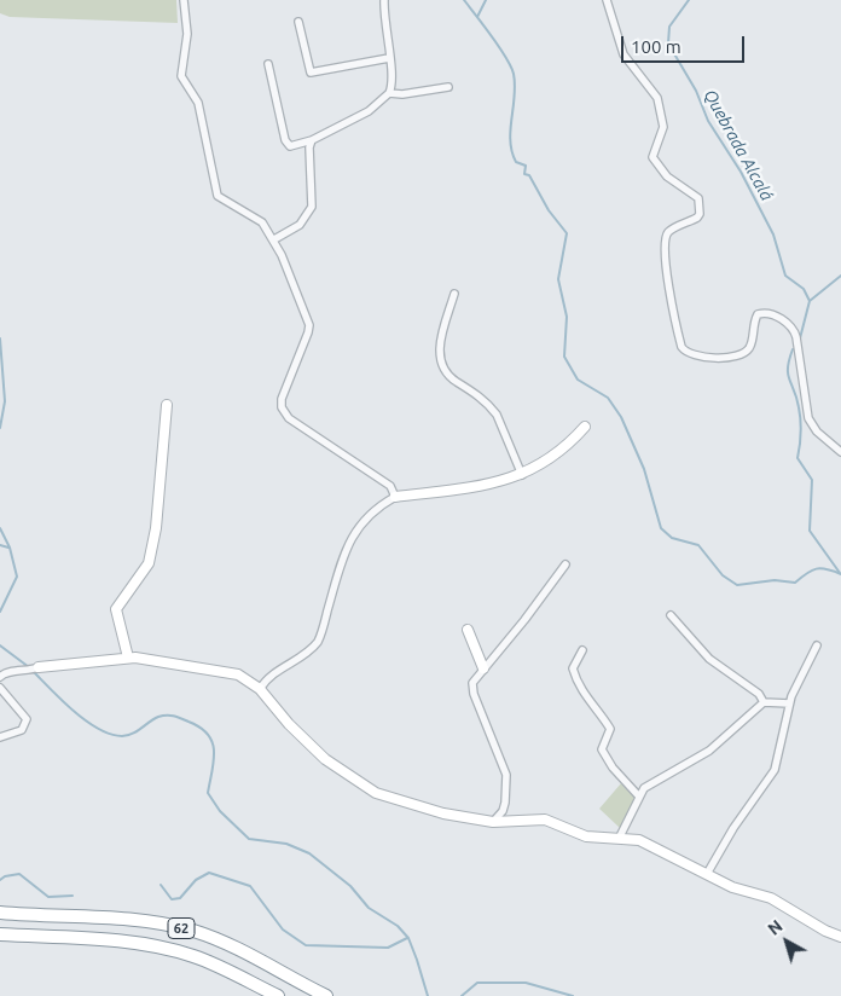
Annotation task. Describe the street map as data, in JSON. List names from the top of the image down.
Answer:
{
  "streets": {
    "highway": ["62"]
  },
  "water": ["Quebrada Alcalá"],
  "scale_bar": "100 m",
  "north": "top left"
}
